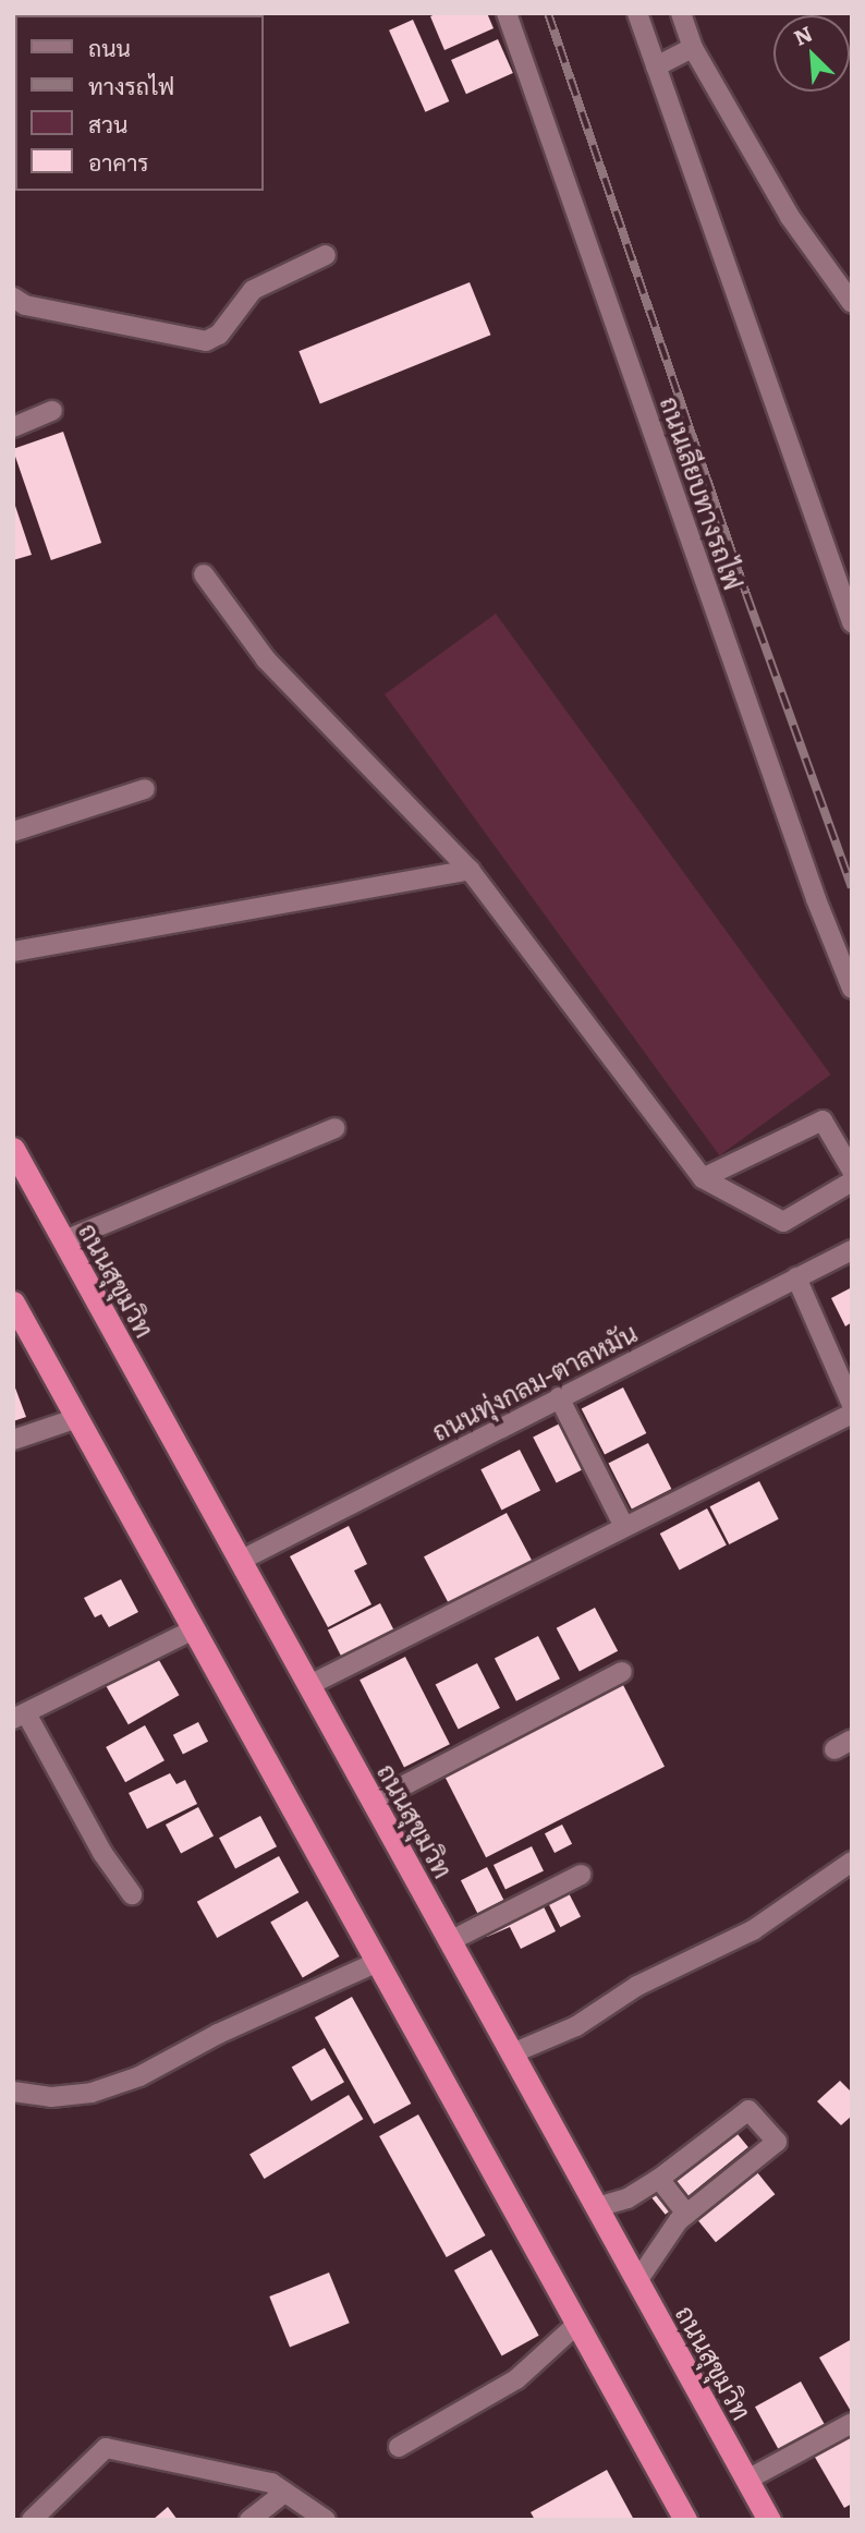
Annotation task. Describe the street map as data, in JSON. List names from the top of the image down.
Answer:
{
  "streets": {
    "highway": ["ถนนสุขุมวิท"],
    "street": ["ถนนเลียบทางรถไฟ", "ถนนทุ่งกลม-ตาลหมัน"]
  },
  "crossings": [
    ["ถนนสุขุมวิท", "ถนนทุ่งกลม-ตาลหมัน"]
  ],
  "legend": [
    "ถนน",
    "ทางรถไฟ",
    "สวน",
    "อาคาร"
  ],
  "north": "top left"
}
